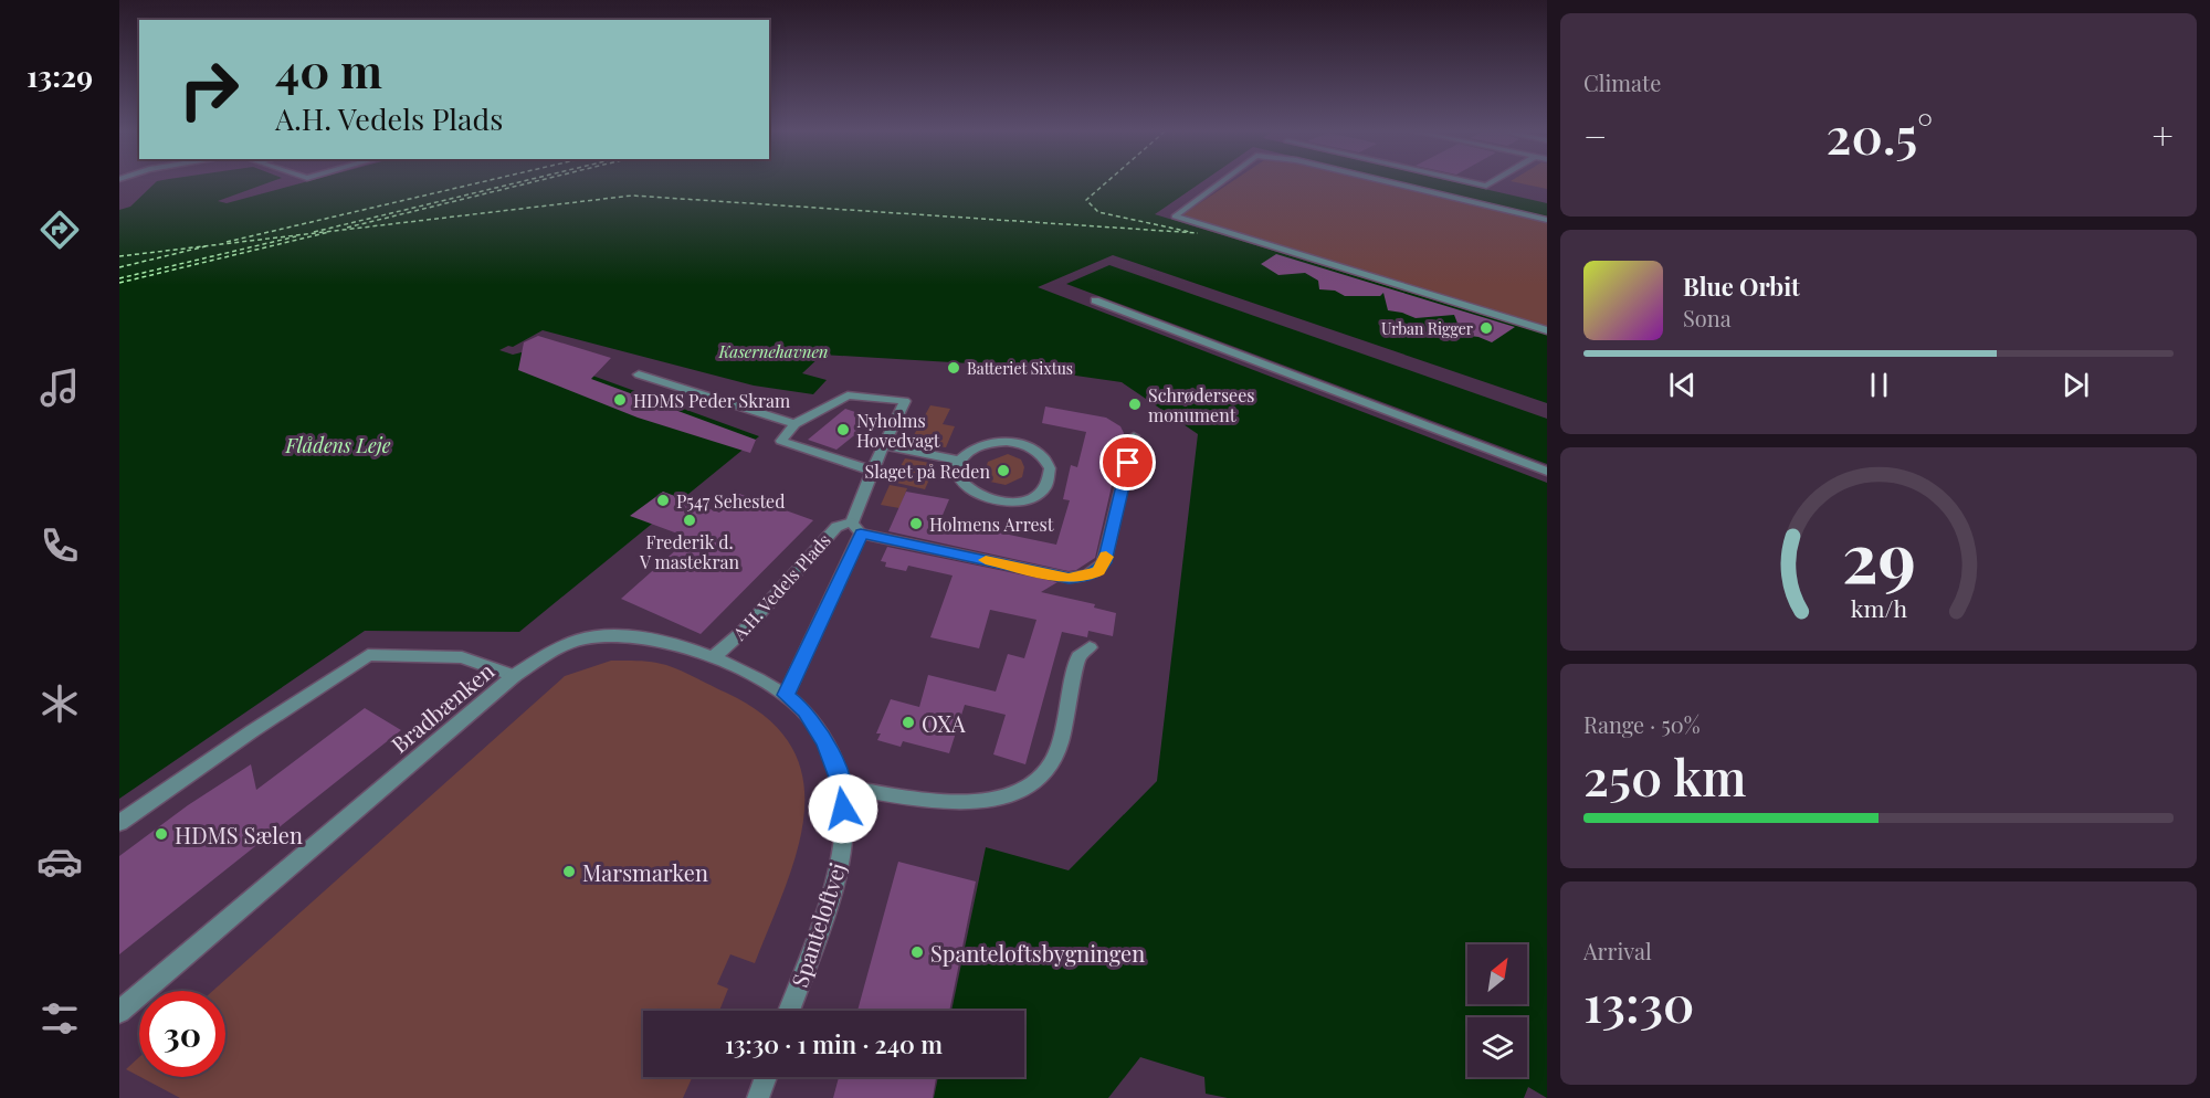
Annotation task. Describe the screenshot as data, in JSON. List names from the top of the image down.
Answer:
{
  "streets": {
    "street": ["A.H. Vedels Plads", "Bradbænken", "Spanteloftvej"]
  },
  "crossings": [
    ["A.H. Vedels Plads", "Bradbænken"],
    ["A.H. Vedels Plads", "Spanteloftvej"]
  ],
  "water": ["Kasernehavnen", "Flådens Leje"],
  "places": [
    "Urban Rigger",
    "Batteriet Sixtus",
    "HDMS Peder Skram",
    "Schrødersees monument",
    "Nyholms Hovedvagt",
    "Slaget på Reden",
    "P547 Sehested",
    "Frederik d. V mastekran",
    "Holmens Arrest",
    "OXA",
    "HDMS Sælen",
    "Marsmarken",
    "Spanteloftsbygningen"
  ],
  "north": "top right",
  "page": {
    "tabs": "13:29",
    "tile": [
      "Climate",
      ["Range · 50%", "250 km"],
      ["Arrival", "13:30"]
    ],
    "turn": ["40 m", "A.H. Vedels Plads"],
    "heat": ["−", "20.5°", "+"],
    "song": ["Blue Orbit", "Sona"],
    "limit": "30",
    "trip": "13:30 · 1 min · 240 m",
    "gauge": ["29", "km/h"]
  }
}
